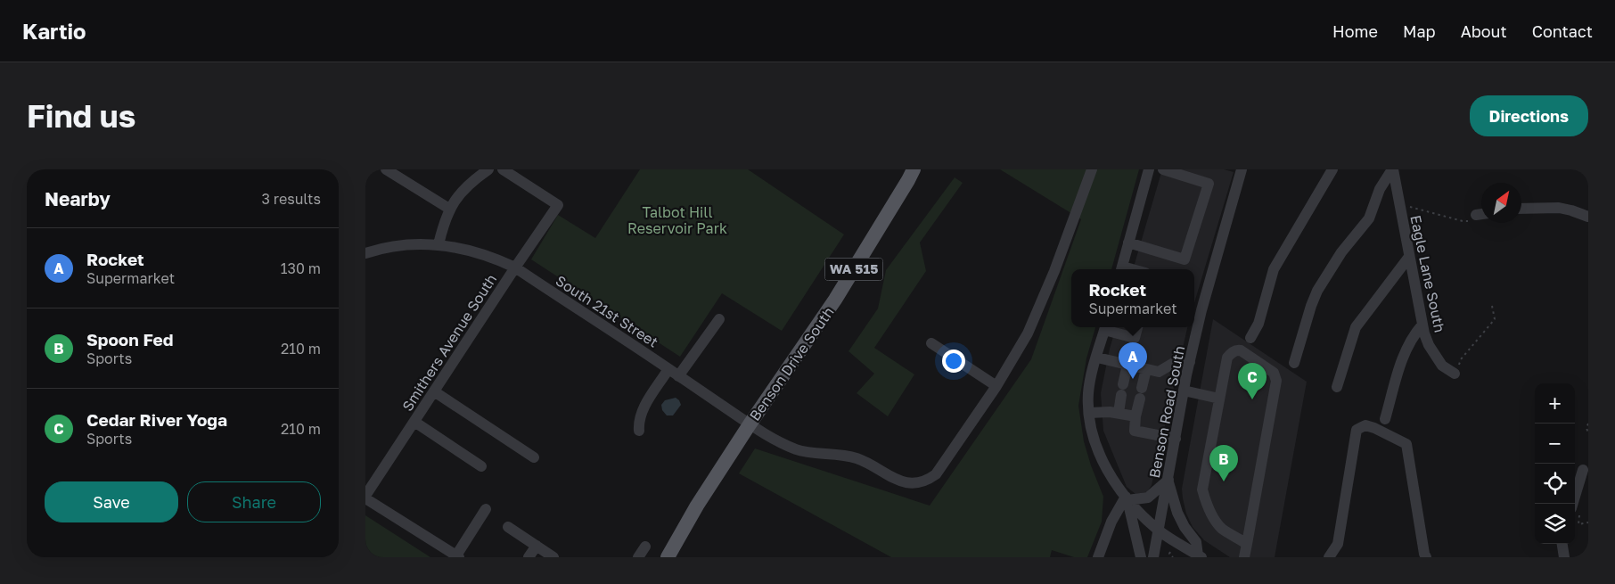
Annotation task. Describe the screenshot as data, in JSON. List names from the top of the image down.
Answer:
{
  "streets": {
    "main road": ["WA 515", "Benson Drive South"],
    "street": [
      "Eagle Lane South",
      "South 21st Street",
      "Smithers Avenue South",
      "Benson Road South"
    ]
  },
  "crossings": [
    ["South 21st Street", "Smithers Avenue South"],
    ["South 21st Street", "Benson Drive South"]
  ],
  "parks": ["Talbot Hill Reservoir Park"],
  "north": "top right",
  "page": {
    "header": "Kartio",
    "nav": [
      "Home",
      "Map",
      "About",
      "Contact"
    ],
    "buttons": [
      "Directions",
      ["Save", "Share"]
    ],
    "title": "Find us",
    "heading": ["Nearby", "3 results"],
    "list": [
      {
        "mark": "A",
        "name": "Rocket",
        "note": "Supermarket",
        "value": "130 m"
      },
      {
        "mark": "B",
        "name": "Spoon Fed",
        "note": "Sports",
        "value": "210 m"
      },
      {
        "mark": "C",
        "name": "Cedar River Yoga",
        "note": "Sports",
        "value": "210 m"
      }
    ],
    "popup": ["Rocket", "Supermarket"],
    "pins": ["A", "C", "B"],
    "map_buttons": ["+", "−"]
  }
}
